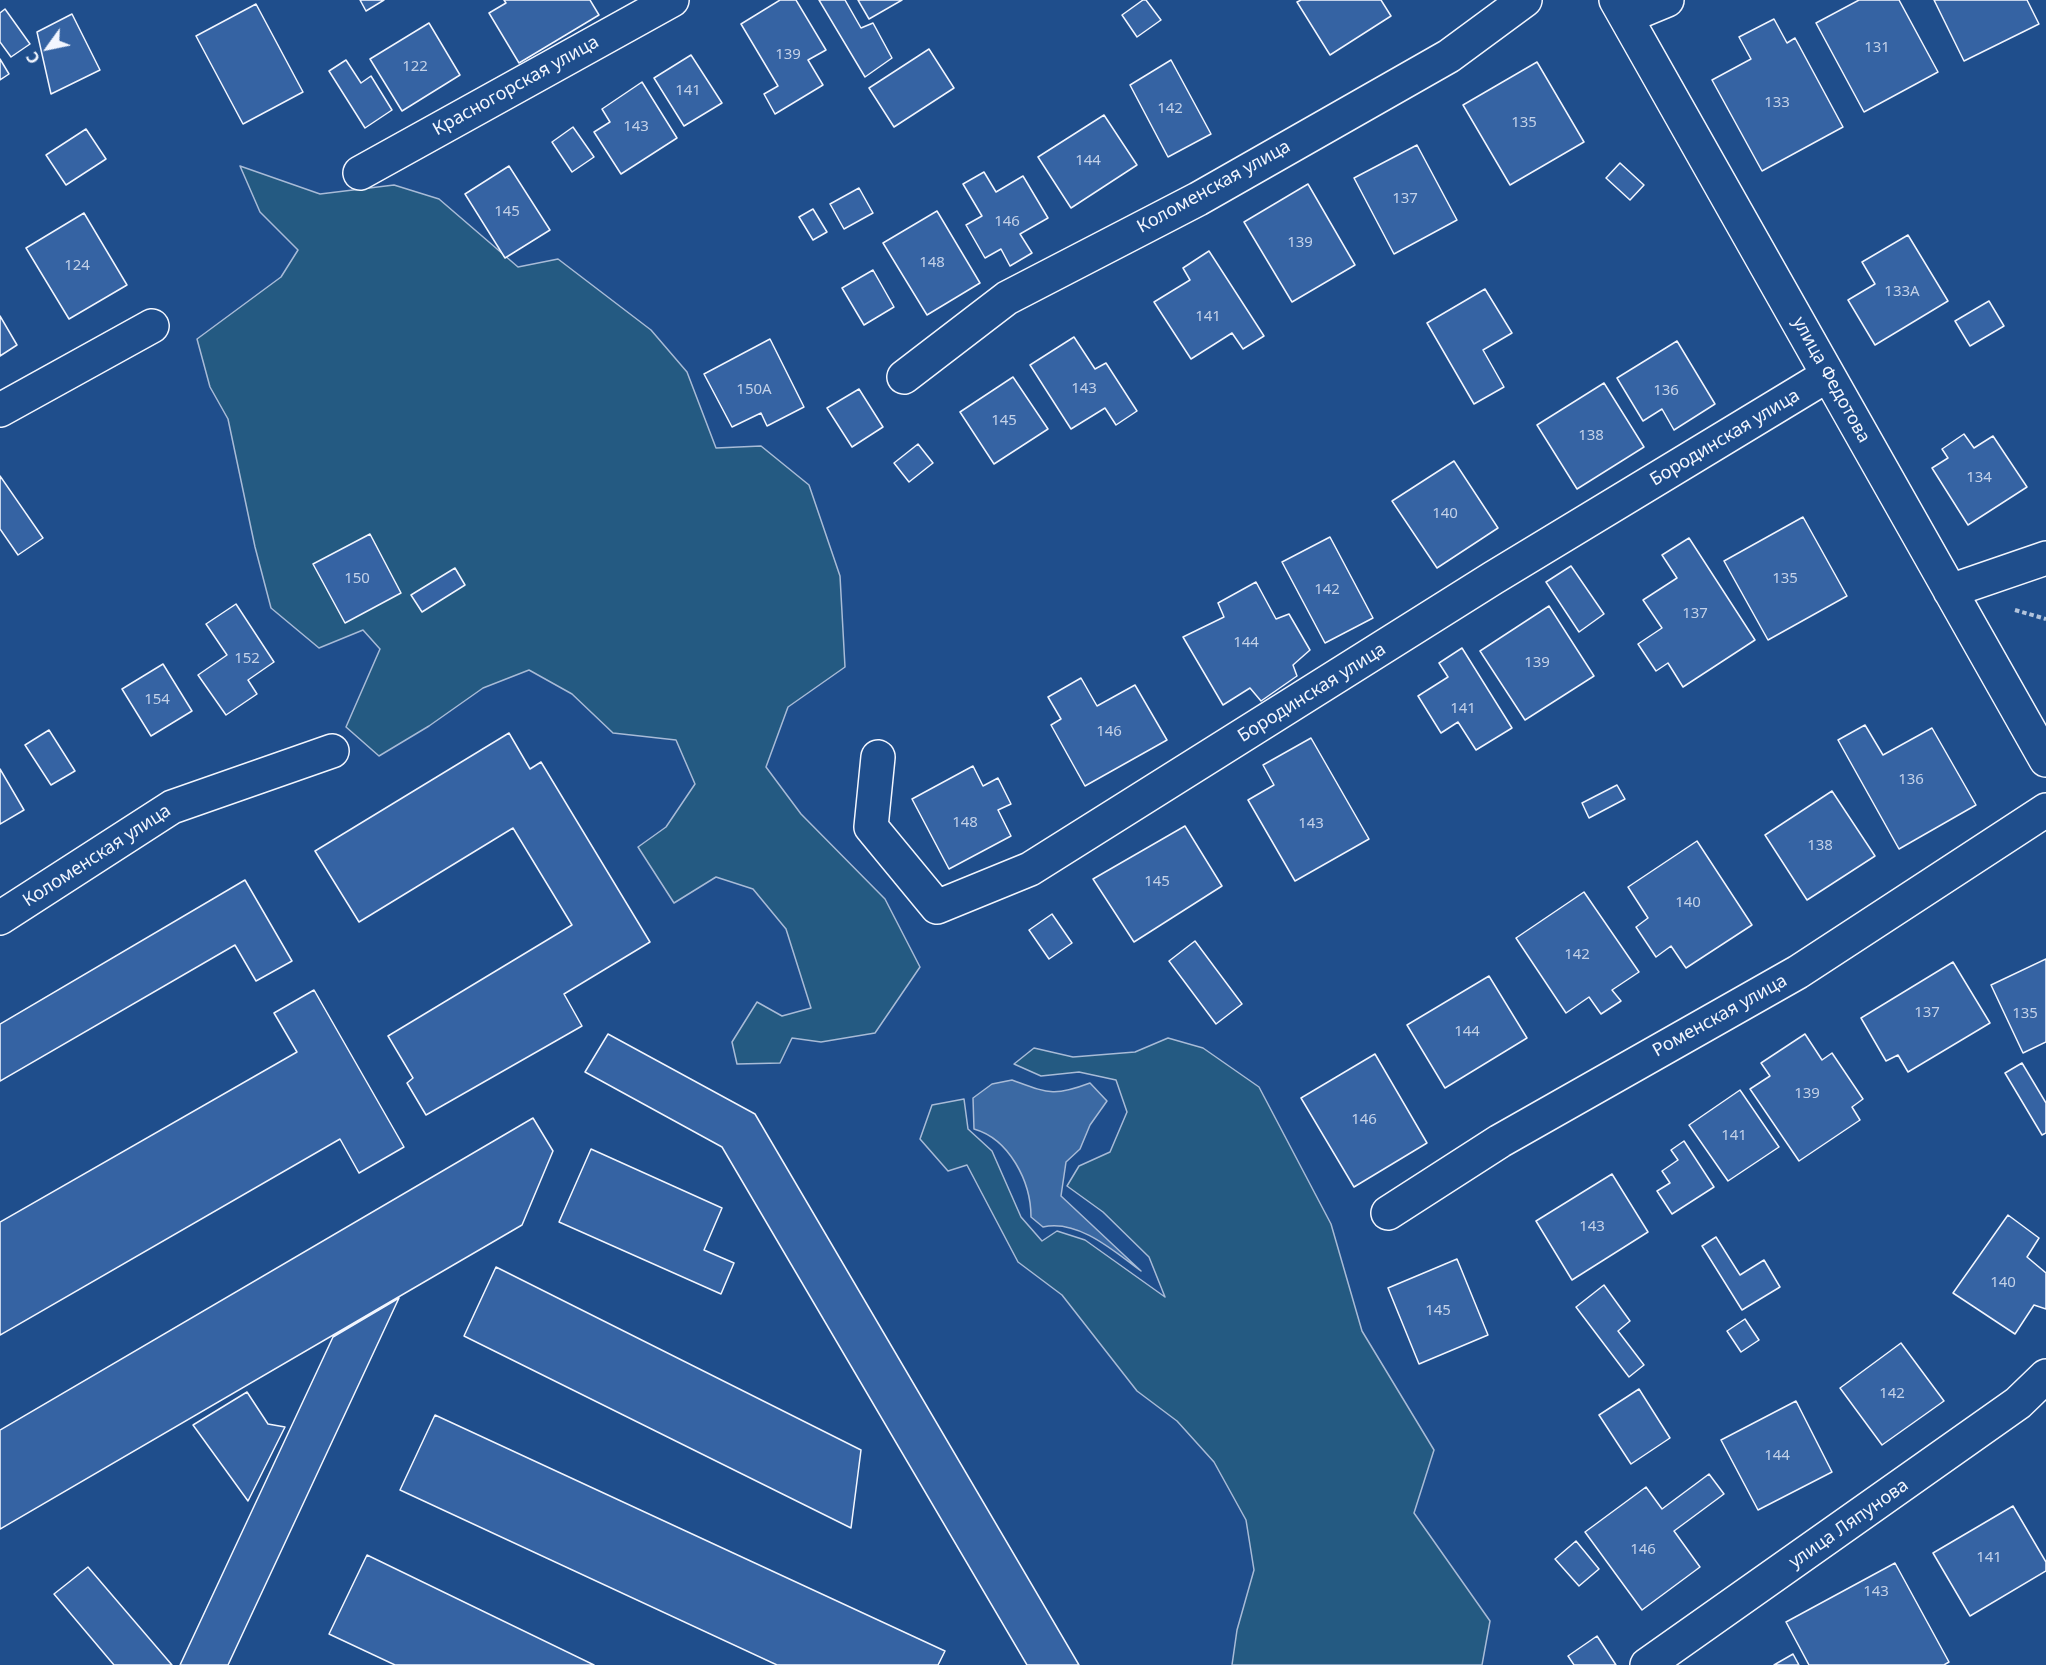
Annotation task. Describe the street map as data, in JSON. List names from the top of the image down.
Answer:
{
  "streets": {
    "street": [
      "Красногорская улица",
      "Коломенская улица",
      "улица Федотова",
      "Бородинская улица",
      "Роменская улица",
      "улица Ляпунова"
    ]
  },
  "crossings": [
    ["улица Федотова", "Бородинская улица"]
  ],
  "house_numbers": [
    "131",
    "139",
    "122",
    "141",
    "133",
    "142",
    "135",
    "143",
    "144",
    "137",
    "145",
    "146",
    "139",
    "148",
    "124",
    "133А",
    "141",
    "143",
    "150А",
    "136",
    "145",
    "138",
    "134",
    "140",
    "150",
    "135",
    "142",
    "137",
    "144",
    "152",
    "139",
    "154",
    "141",
    "146",
    "136",
    "148",
    "143",
    "138",
    "145",
    "140",
    "142",
    "137",
    "135",
    "144",
    "139",
    "146",
    "141",
    "143",
    "140",
    "145",
    "142",
    "144",
    "146",
    "141",
    "143"
  ],
  "north": "bottom left"
}
